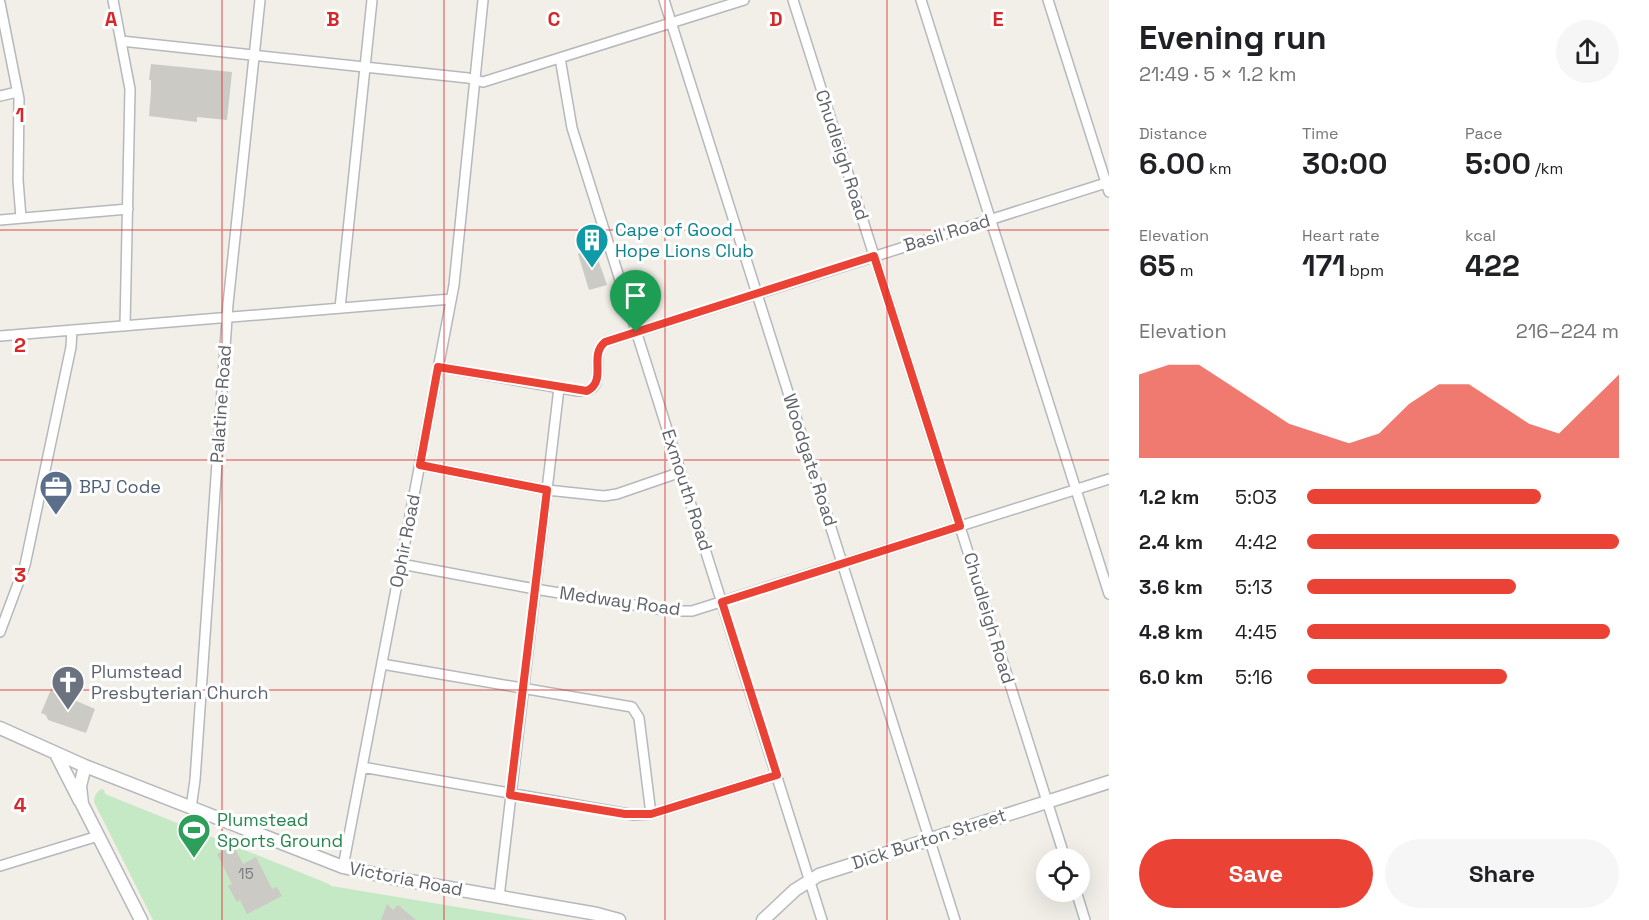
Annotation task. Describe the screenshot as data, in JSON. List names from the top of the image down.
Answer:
{
  "streets": {
    "street": [
      "Chudleigh Road",
      "Basil Road",
      "Palatine Road",
      "Woodgate Road",
      "Exmouth Road",
      "Ophir Road",
      "Medway Road",
      "Dick Burton Street",
      "Victoria Road"
    ]
  },
  "crossings": [
    ["Chudleigh Road", "Basil Road"],
    ["Chudleigh Road", "Medway Road"],
    ["Chudleigh Road", "Dick Burton Street"],
    ["Basil Road", "Woodgate Road"],
    ["Basil Road", "Exmouth Road"],
    ["Basil Road", "Ophir Road"],
    ["Palatine Road", "Victoria Road"],
    ["Woodgate Road", "Medway Road"],
    ["Woodgate Road", "Dick Burton Street"],
    ["Exmouth Road", "Medway Road"],
    ["Exmouth Road", "Dick Burton Street"],
    ["Ophir Road", "Medway Road"],
    ["Ophir Road", "Victoria Road"]
  ],
  "places": {
    "building": ["Cape of Good Hope Lions Club"],
    "office": ["BPJ Code"],
    "church": ["Plumstead Presbyterian Church"],
    "sports": ["Plumstead Sports Ground"]
  },
  "house_numbers": ["15"],
  "page": {
    "heading": ["Evening run", "21:49 · 5 × 1.2 km"],
    "stats": [
      ["Distance", "6.00 km"],
      ["Time", "30:00"],
      ["Pace", "5:00 /km"],
      ["Elevation", "65 m"],
      ["Heart rate", "171 bpm"],
      ["kcal", "422"]
    ],
    "chart": ["Elevation", "216–224 m"],
    "list": [
      {
        "name": "1.2 km",
        "note": "5:03"
      },
      {
        "name": "2.4 km",
        "note": "4:42"
      },
      {
        "name": "3.6 km",
        "note": "5:13"
      },
      {
        "name": "4.8 km",
        "note": "4:45"
      },
      {
        "name": "6.0 km",
        "note": "5:16"
      }
    ],
    "buttons": ["Save", "Share"]
  },
  "grid": {
    "columns": [
      "A",
      "B",
      "C",
      "D",
      "E"
    ],
    "rows": [
      "1",
      "2",
      "3",
      "4"
    ]
  }
}
